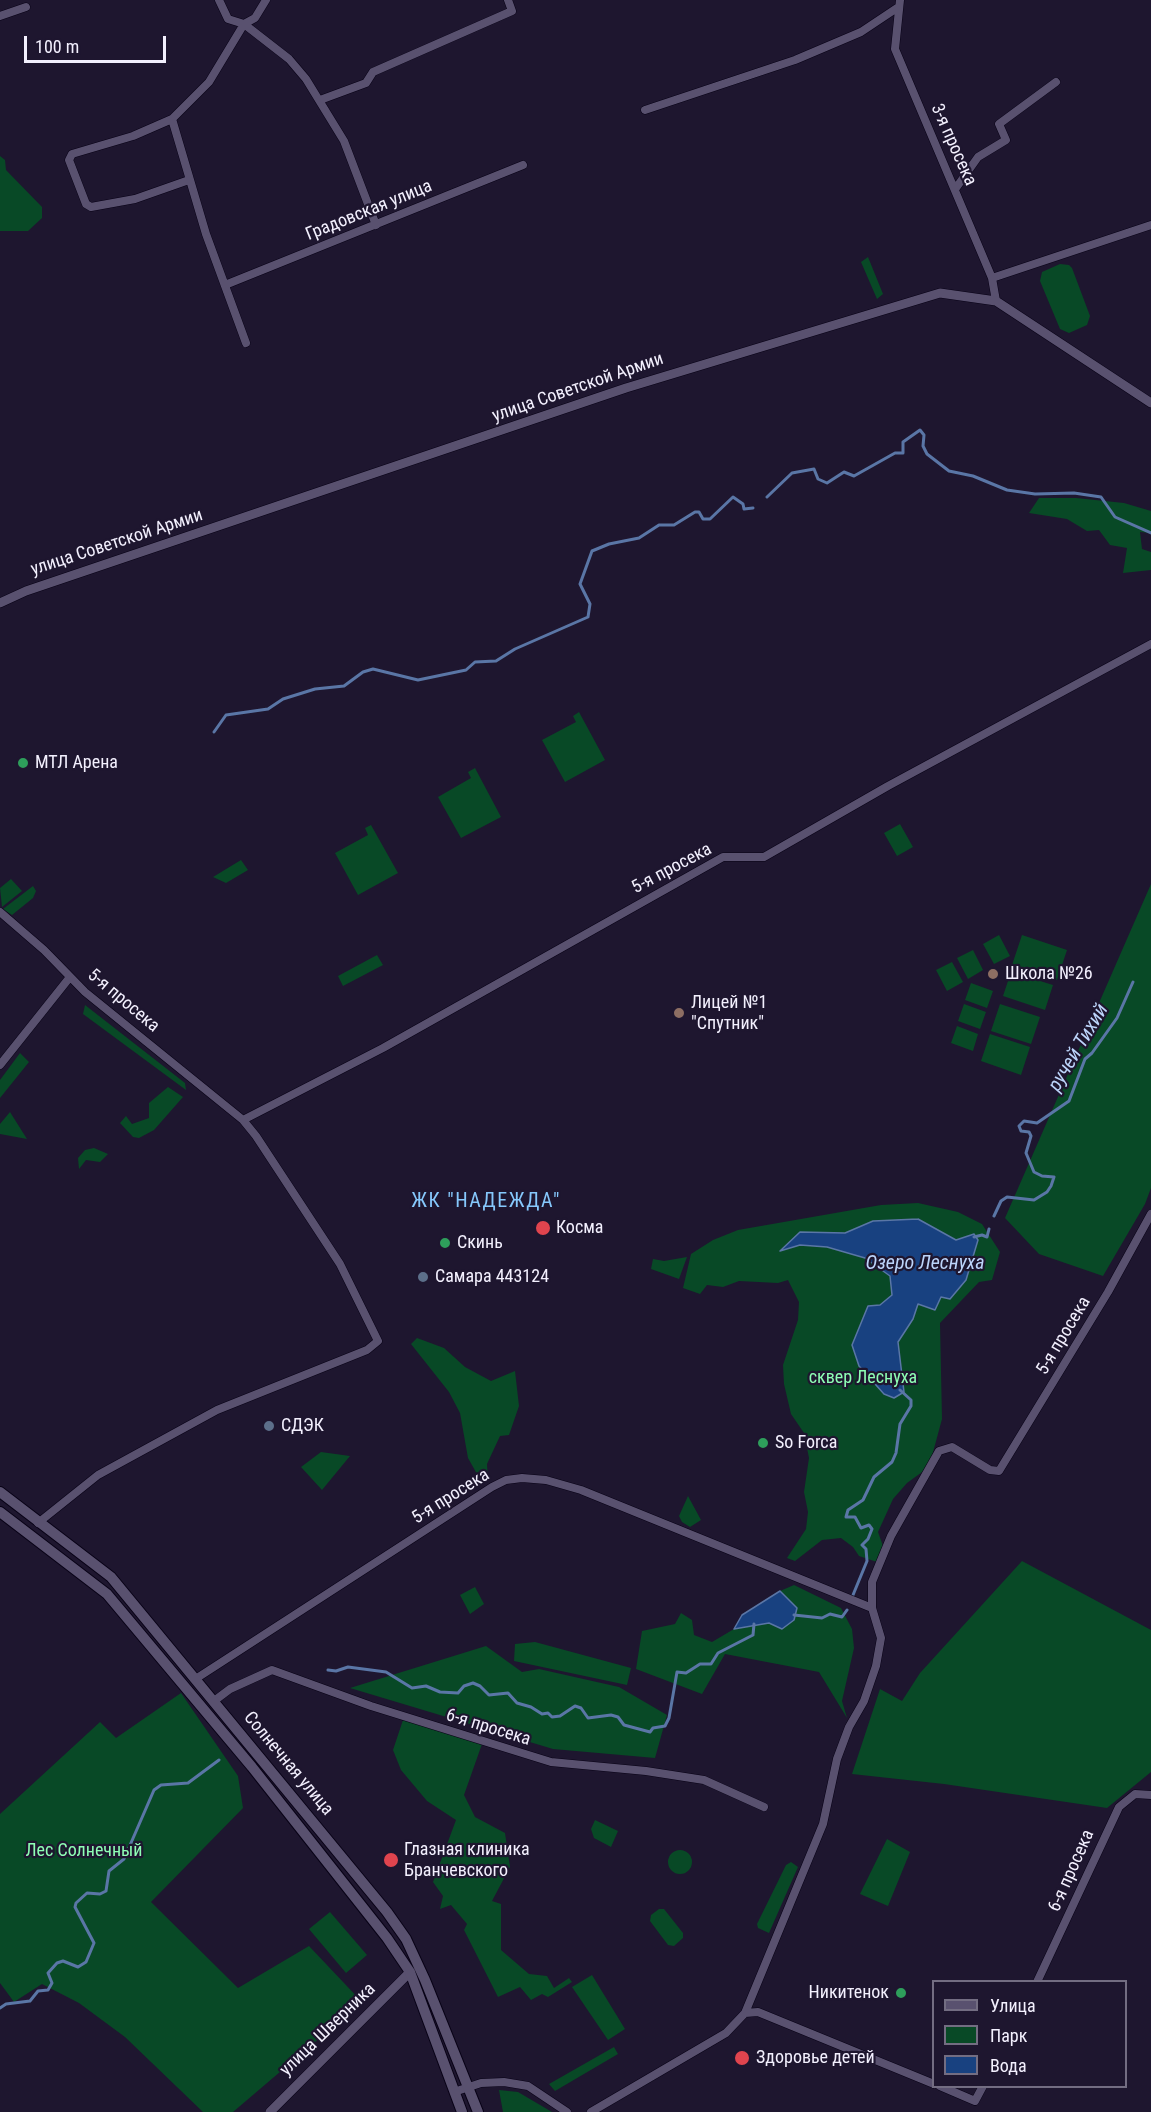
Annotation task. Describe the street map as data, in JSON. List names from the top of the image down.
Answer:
{
  "streets": {
    "main road": ["Солнечная улица"],
    "street": [
      "3-я просека",
      "Градовская улица",
      "улица Советской Армии",
      "5-я просека",
      "6-я просека",
      "улица Шверника"
    ]
  },
  "crossings": [
    ["3-я просека", "улица Советской Армии"],
    ["5-я просека", "Солнечная улица"],
    ["6-я просека", "Солнечная улица"],
    ["Солнечная улица", "улица Шверника"]
  ],
  "districts": ["ЖК \"НАДЕЖДА\""],
  "water": ["ручей Тихий", "Озеро Леснуха"],
  "parks": ["сквер Леснуха", "Лес Солнечный"],
  "places": [
    "МТЛ Арена",
    "Школа №26",
    "Лицей №1 \"Спутник\"",
    "Косма",
    "Скинь",
    "Самара 443124",
    "СДЭК",
    "So Forca",
    "Глазная клиника Бранчевского",
    "Никитенок",
    "Здоровье детей"
  ],
  "legend": ["Улица", "Парк", "Вода"],
  "scale_bar": "100 m"
}
